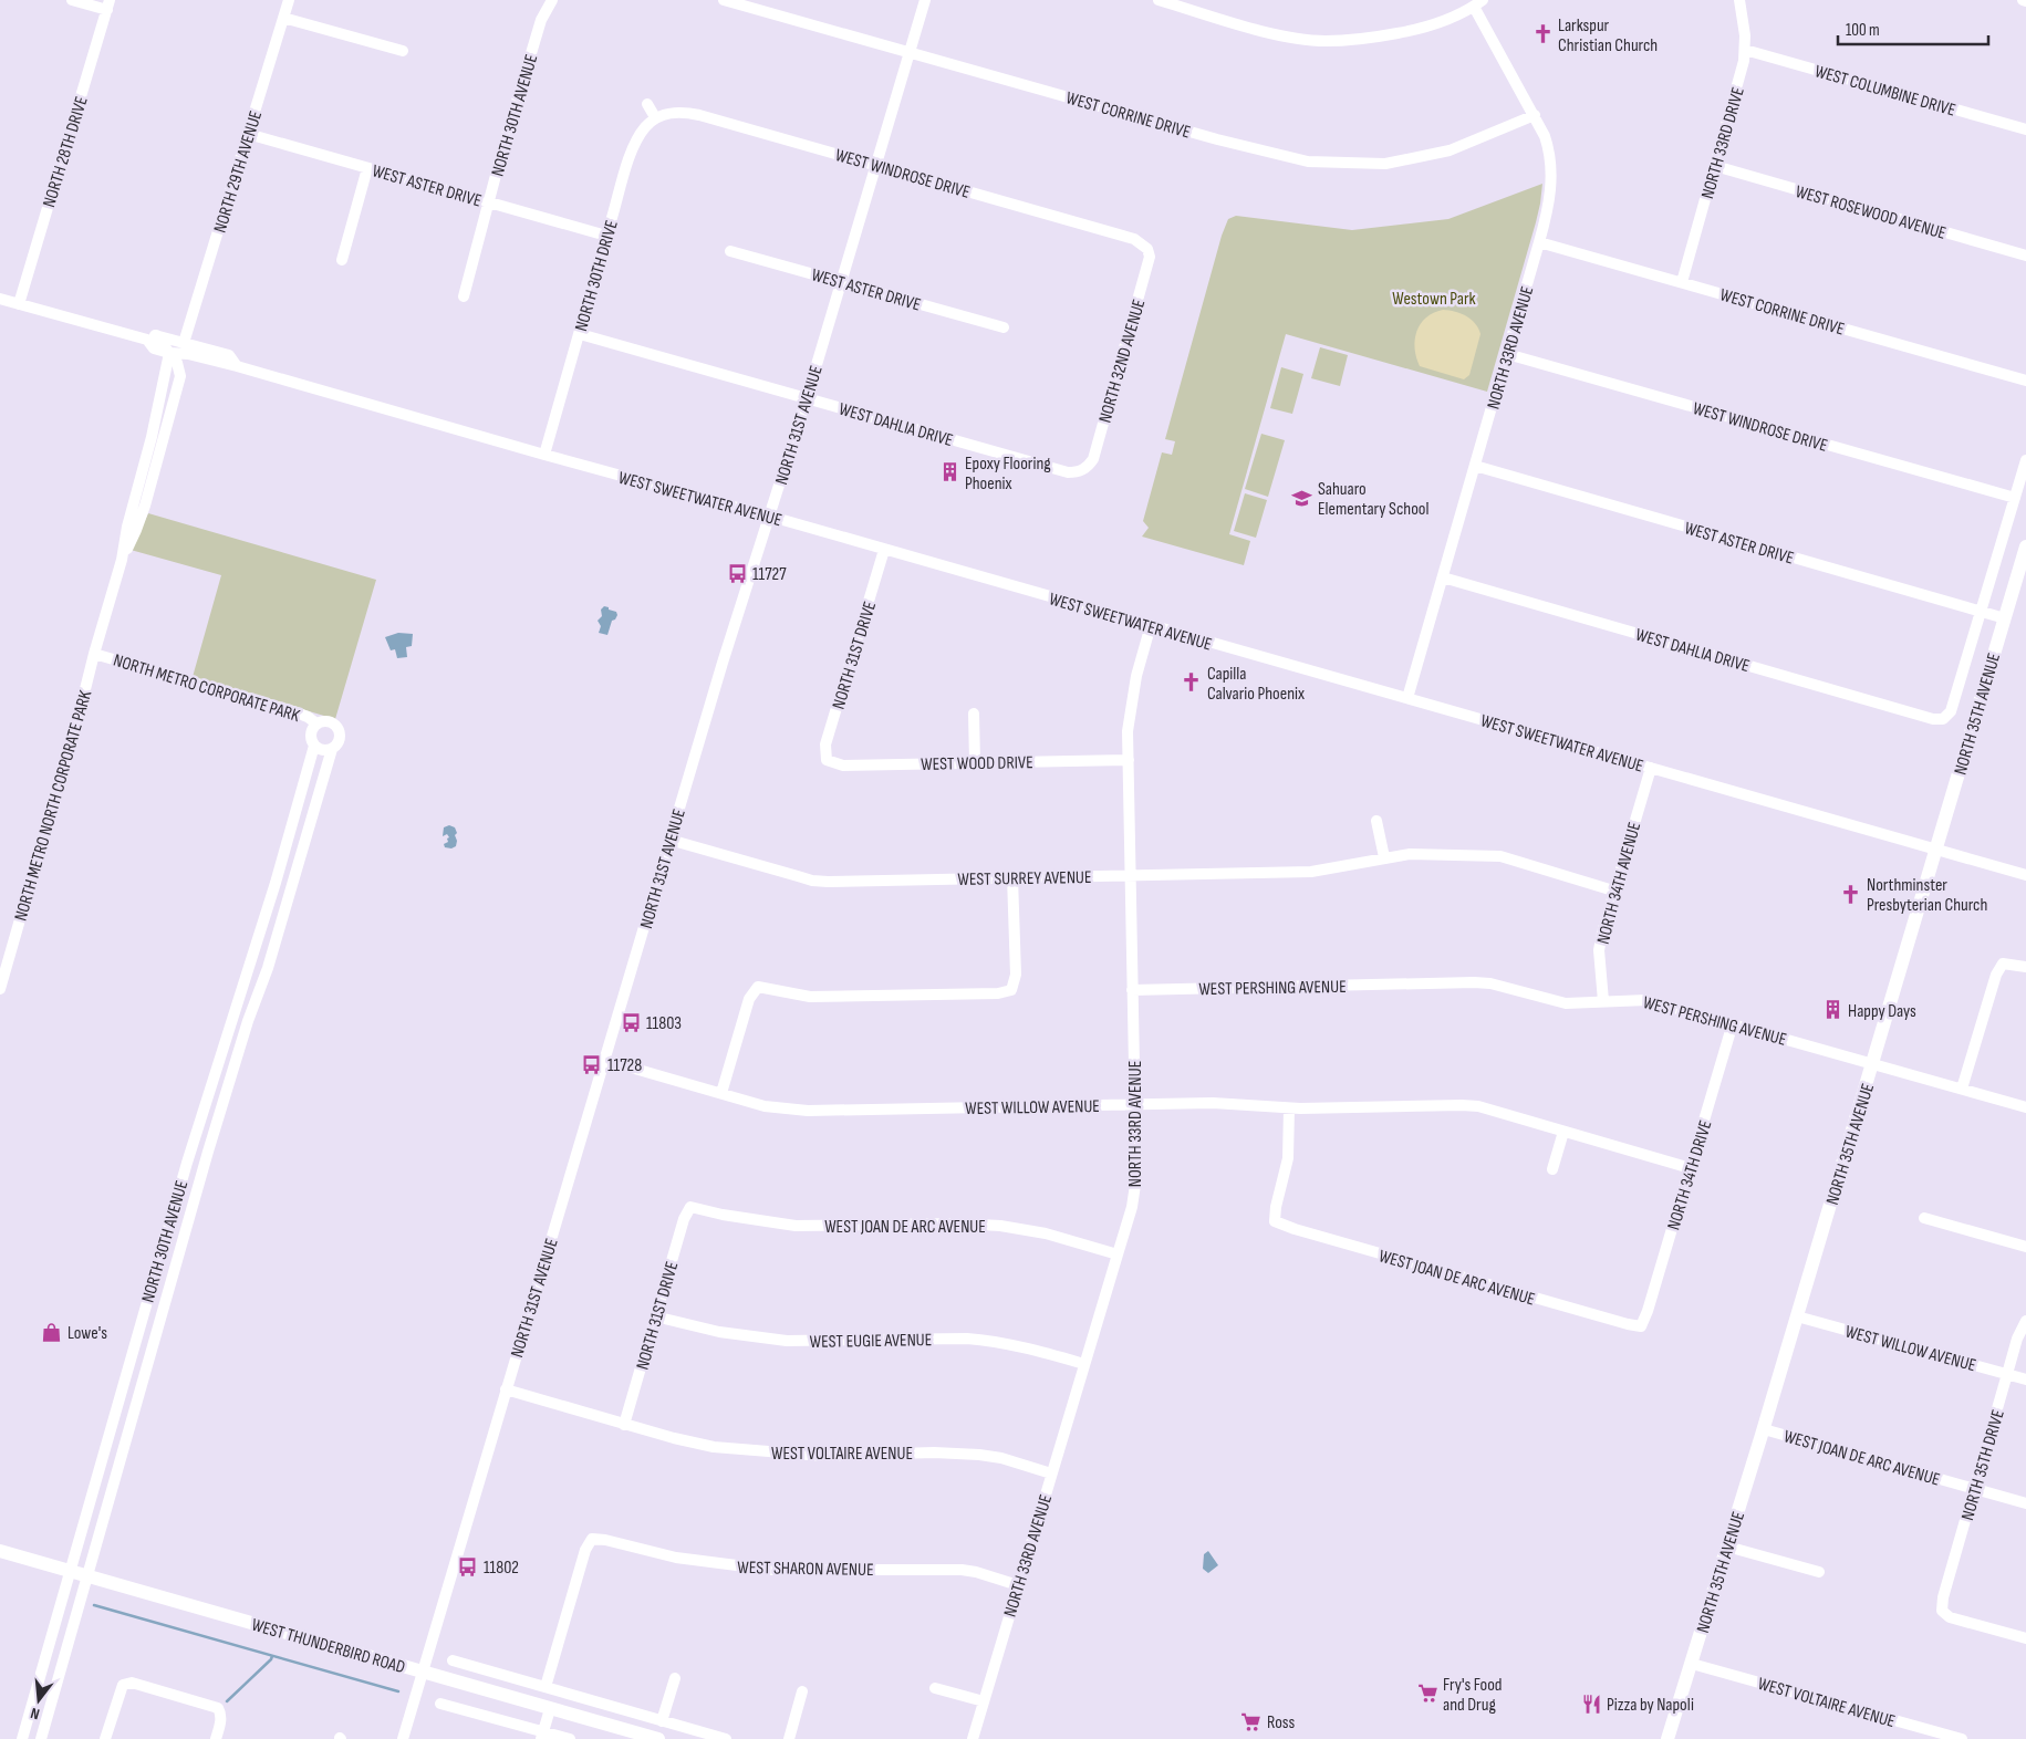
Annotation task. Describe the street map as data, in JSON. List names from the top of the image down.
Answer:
{
  "streets": {
    "main road": ["NORTH 35TH AVENUE", "WEST THUNDERBIRD ROAD"],
    "street": [
      "WEST COLUMBINE DRIVE",
      "WEST CORRINE DRIVE",
      "NORTH 30TH AVENUE",
      "NORTH 33RD DRIVE",
      "NORTH 28TH DRIVE",
      "NORTH 29TH AVENUE",
      "WEST WINDROSE DRIVE",
      "WEST ASTER DRIVE",
      "WEST ROSEWOOD AVENUE",
      "NORTH 30TH DRIVE",
      "NORTH 33RD AVENUE",
      "NORTH 32ND AVENUE",
      "WEST DAHLIA DRIVE",
      "NORTH 31ST AVENUE",
      "WEST SWEETWATER AVENUE",
      "NORTH 31ST DRIVE",
      "NORTH METRO CORPORATE PARK",
      "WEST WOOD DRIVE",
      "NORTH METRO NORTH CORPORATE PARK",
      "WEST SURREY AVENUE",
      "NORTH 34TH AVENUE",
      "WEST PERSHING AVENUE",
      "WEST WILLOW AVENUE",
      "NORTH 34TH DRIVE",
      "WEST JOAN DE ARC AVENUE",
      "WEST EUGIE AVENUE",
      "WEST VOLTAIRE AVENUE",
      "NORTH 35TH DRIVE",
      "WEST SHARON AVENUE"
    ]
  },
  "crossings": [
    ["WEST COLUMBINE DRIVE", "NORTH 33RD DRIVE"],
    ["WEST CORRINE DRIVE", "NORTH 33RD DRIVE"],
    ["WEST CORRINE DRIVE", "NORTH 33RD AVENUE"],
    ["WEST CORRINE DRIVE", "NORTH 31ST AVENUE"],
    ["NORTH 30TH AVENUE", "WEST ASTER DRIVE"],
    ["NORTH 30TH AVENUE", "NORTH METRO CORPORATE PARK"],
    ["NORTH 30TH AVENUE", "WEST THUNDERBIRD ROAD"],
    ["NORTH 33RD DRIVE", "WEST ROSEWOOD AVENUE"],
    ["NORTH 28TH DRIVE", "WEST SWEETWATER AVENUE"],
    ["NORTH 29TH AVENUE", "WEST ASTER DRIVE"],
    ["NORTH 29TH AVENUE", "WEST SWEETWATER AVENUE"],
    ["WEST WINDROSE DRIVE", "NORTH 30TH DRIVE"],
    ["WEST WINDROSE DRIVE", "NORTH 33RD AVENUE"],
    ["WEST WINDROSE DRIVE", "NORTH 32ND AVENUE"],
    ["WEST WINDROSE DRIVE", "NORTH 31ST AVENUE"],
    ["WEST WINDROSE DRIVE", "NORTH 35TH AVENUE"],
    ["WEST ASTER DRIVE", "NORTH 30TH DRIVE"],
    ["WEST ASTER DRIVE", "NORTH 33RD AVENUE"],
    ["WEST ASTER DRIVE", "NORTH 31ST AVENUE"],
    ["WEST ASTER DRIVE", "NORTH 35TH AVENUE"],
    ["NORTH 30TH DRIVE", "WEST DAHLIA DRIVE"],
    ["NORTH 30TH DRIVE", "WEST SWEETWATER AVENUE"],
    ["NORTH 33RD AVENUE", "WEST DAHLIA DRIVE"],
    ["NORTH 33RD AVENUE", "WEST SWEETWATER AVENUE"],
    ["NORTH 33RD AVENUE", "WEST WOOD DRIVE"],
    ["NORTH 33RD AVENUE", "WEST SURREY AVENUE"],
    ["NORTH 33RD AVENUE", "WEST PERSHING AVENUE"],
    ["NORTH 33RD AVENUE", "WEST WILLOW AVENUE"],
    ["NORTH 33RD AVENUE", "WEST JOAN DE ARC AVENUE"],
    ["NORTH 33RD AVENUE", "WEST EUGIE AVENUE"],
    ["NORTH 33RD AVENUE", "WEST VOLTAIRE AVENUE"],
    ["NORTH 33RD AVENUE", "WEST SHARON AVENUE"],
    ["NORTH 32ND AVENUE", "WEST DAHLIA DRIVE"],
    ["WEST DAHLIA DRIVE", "NORTH 31ST AVENUE"],
    ["WEST DAHLIA DRIVE", "NORTH 35TH AVENUE"],
    ["NORTH 31ST AVENUE", "WEST SWEETWATER AVENUE"],
    ["NORTH 31ST AVENUE", "WEST SURREY AVENUE"],
    ["NORTH 31ST AVENUE", "WEST WILLOW AVENUE"],
    ["NORTH 31ST AVENUE", "WEST VOLTAIRE AVENUE"],
    ["NORTH 31ST AVENUE", "WEST THUNDERBIRD ROAD"],
    ["WEST SWEETWATER AVENUE", "NORTH 31ST DRIVE"],
    ["WEST SWEETWATER AVENUE", "NORTH METRO CORPORATE PARK"],
    ["WEST SWEETWATER AVENUE", "NORTH 35TH AVENUE"],
    ["WEST SWEETWATER AVENUE", "NORTH 34TH AVENUE"],
    ["NORTH 31ST DRIVE", "WEST WOOD DRIVE"],
    ["NORTH 31ST DRIVE", "WEST JOAN DE ARC AVENUE"],
    ["NORTH 31ST DRIVE", "WEST EUGIE AVENUE"],
    ["NORTH 31ST DRIVE", "WEST VOLTAIRE AVENUE"],
    ["NORTH METRO CORPORATE PARK", "NORTH METRO NORTH CORPORATE PARK"],
    ["NORTH 35TH AVENUE", "WEST PERSHING AVENUE"],
    ["NORTH 35TH AVENUE", "WEST WILLOW AVENUE"],
    ["NORTH 35TH AVENUE", "WEST JOAN DE ARC AVENUE"],
    ["NORTH 35TH AVENUE", "WEST VOLTAIRE AVENUE"],
    ["WEST SURREY AVENUE", "NORTH 34TH AVENUE"],
    ["NORTH 34TH AVENUE", "WEST PERSHING AVENUE"],
    ["WEST PERSHING AVENUE", "NORTH 34TH DRIVE"],
    ["WEST WILLOW AVENUE", "NORTH 34TH DRIVE"],
    ["WEST WILLOW AVENUE", "WEST JOAN DE ARC AVENUE"],
    ["WEST WILLOW AVENUE", "NORTH 35TH DRIVE"],
    ["NORTH 34TH DRIVE", "WEST JOAN DE ARC AVENUE"],
    ["WEST JOAN DE ARC AVENUE", "NORTH 35TH DRIVE"]
  ],
  "parks": ["Westown Park"],
  "places": {
    "church": ["Larkspur Christian Church", "Capilla Calvario Phoenix", "Northminster Presbyterian Church"],
    "building": ["Epoxy Flooring Phoenix", "Happy Days"],
    "school or university": ["Sahuaro Elementary School"],
    "bus stop": [
      "11727",
      "11803",
      "11728",
      "11802"
    ],
    "shop": ["Lowe's"],
    "supermarket": ["Fry's Food and Drug", "Ross"],
    "restaurant": ["Pizza by Napoli"]
  },
  "scale_bar": "100 m",
  "north": "bottom"
}
